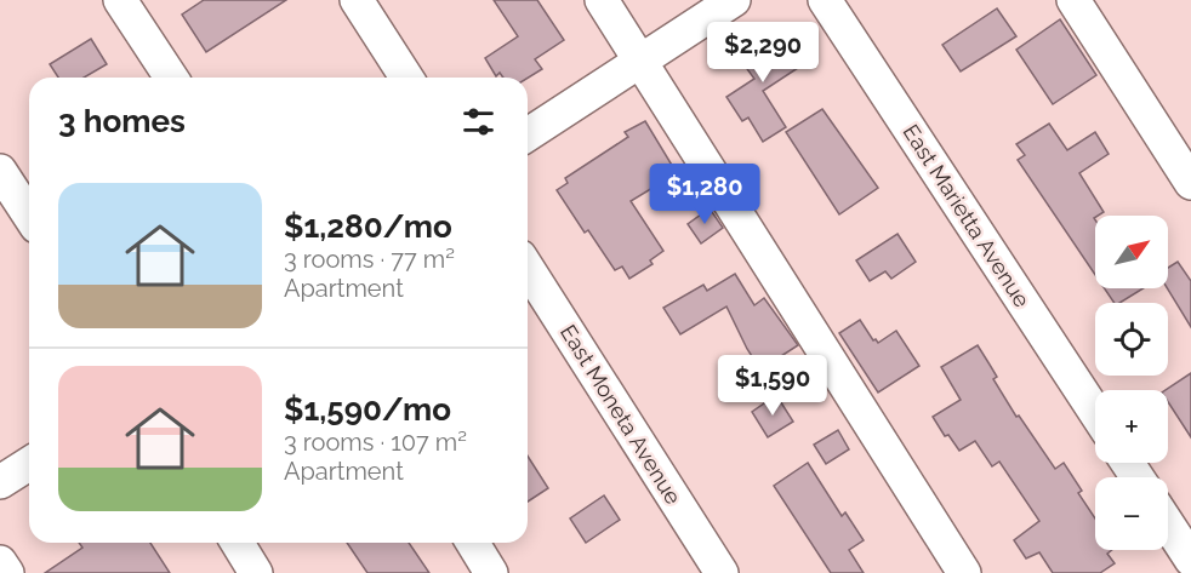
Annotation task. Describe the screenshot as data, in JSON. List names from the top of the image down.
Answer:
{
  "streets": {
    "street": ["East Marietta Avenue", "East Moneta Avenue"]
  },
  "north": "top right",
  "page": {
    "price": ["$2,290", "$1,280", "$1,590"],
    "heading": "3 homes",
    "list": [
      {
        "name": "$1,280/mo",
        "note": "3 rooms · 77 m² · Apartment"
      },
      {
        "name": "$1,590/mo",
        "note": "3 rooms · 107 m² · Apartment"
      }
    ],
    "map_buttons": ["+", "−"]
  }
}
